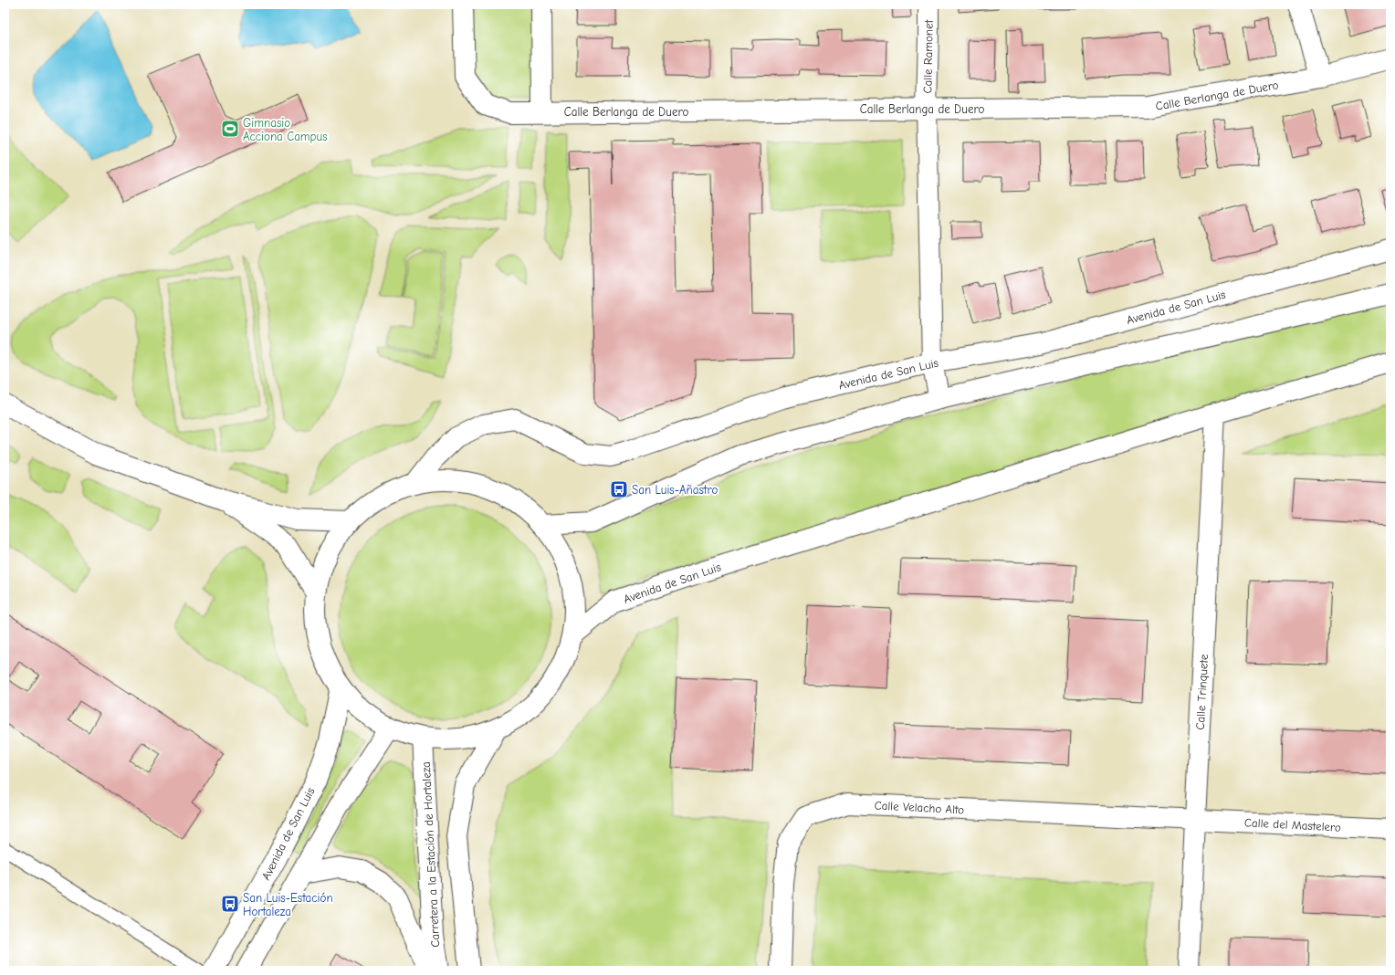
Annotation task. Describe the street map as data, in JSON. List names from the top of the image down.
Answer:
{
  "streets": {
    "street": [
      "Calle Ramonet",
      "Calle Berlanga de Duero",
      "Avenida de San Luis",
      "Calle Trinquete",
      "Calle Velacho Alto",
      "Calle del Mastelero",
      "Carretera a la Estación de Hortaleza"
    ]
  },
  "crossings": [
    ["Calle Ramonet", "Calle Berlanga de Duero"],
    ["Calle Ramonet", "Avenida de San Luis"],
    ["Avenida de San Luis", "Calle Trinquete"],
    ["Calle Trinquete", "Calle Velacho Alto"],
    ["Calle Trinquete", "Calle del Mastelero"],
    ["Calle Velacho Alto", "Calle del Mastelero"]
  ],
  "places": {
    "sports": ["Gimnasio Acciona Campus"],
    "bus stop": ["San Luis-Añastro", "San Luis-Estación Hortaleza"]
  }
}
